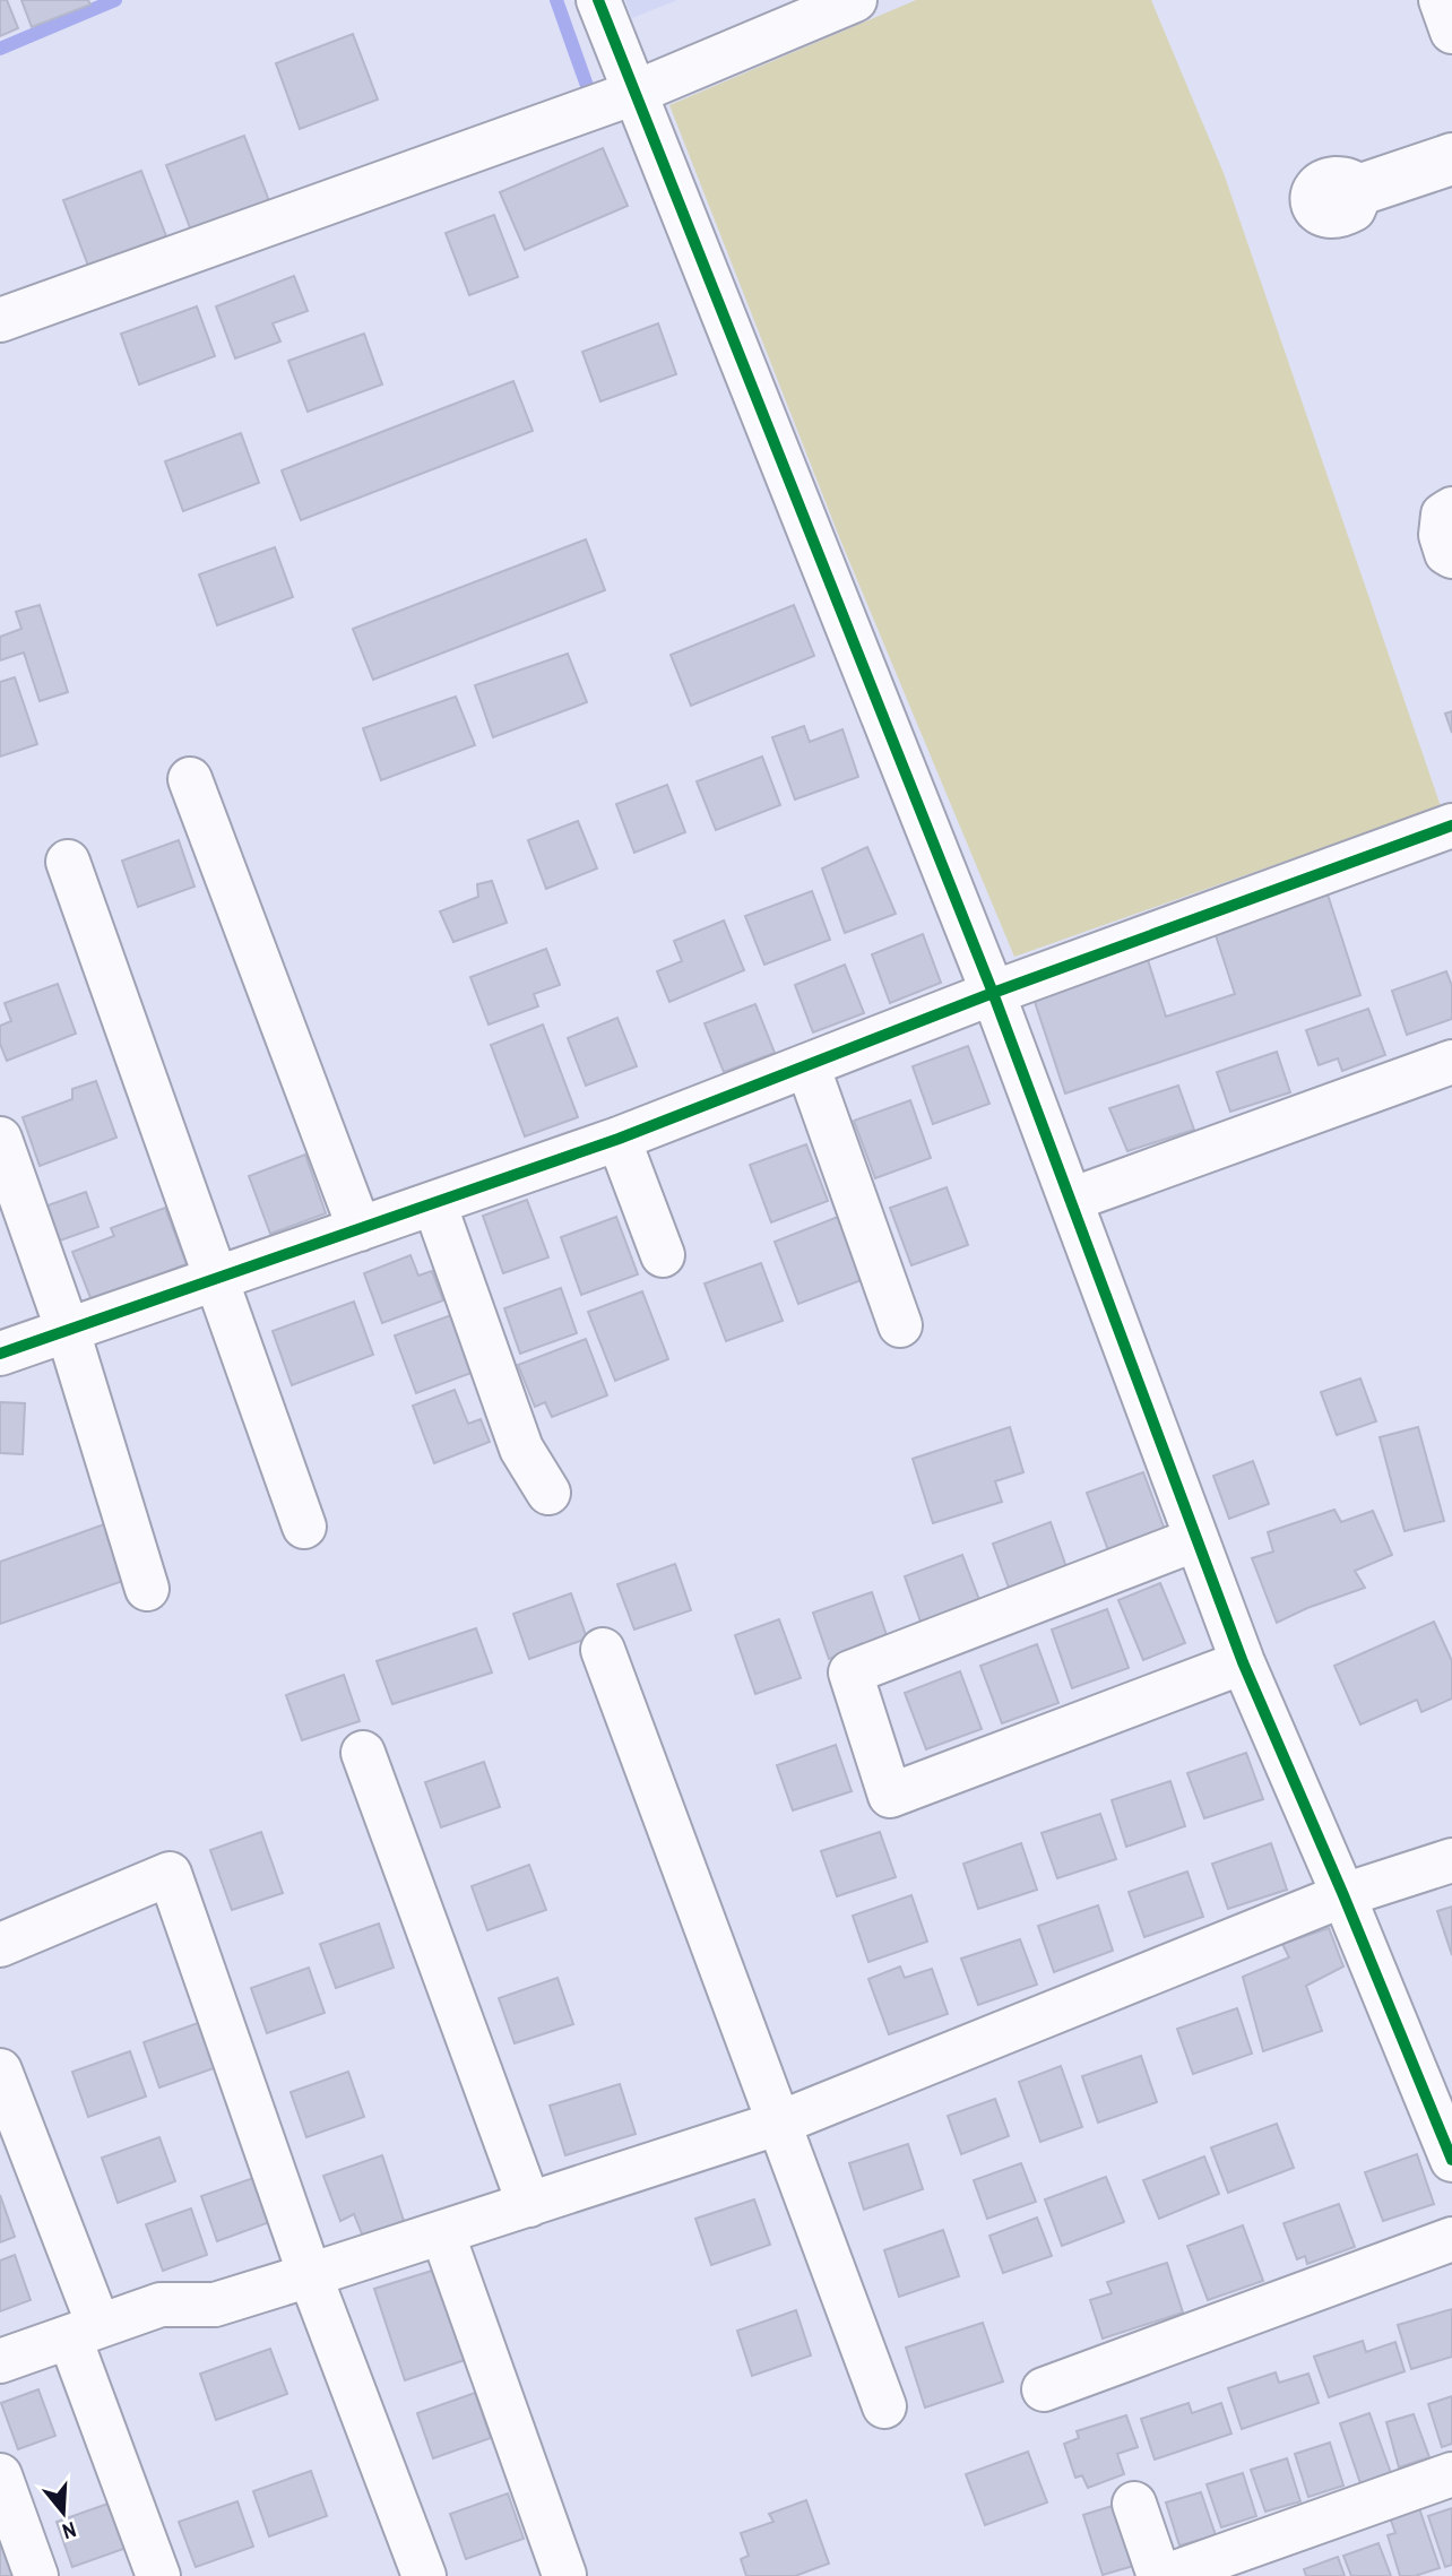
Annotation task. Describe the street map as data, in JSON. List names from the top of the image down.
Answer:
{
  "north": "bottom"
}
